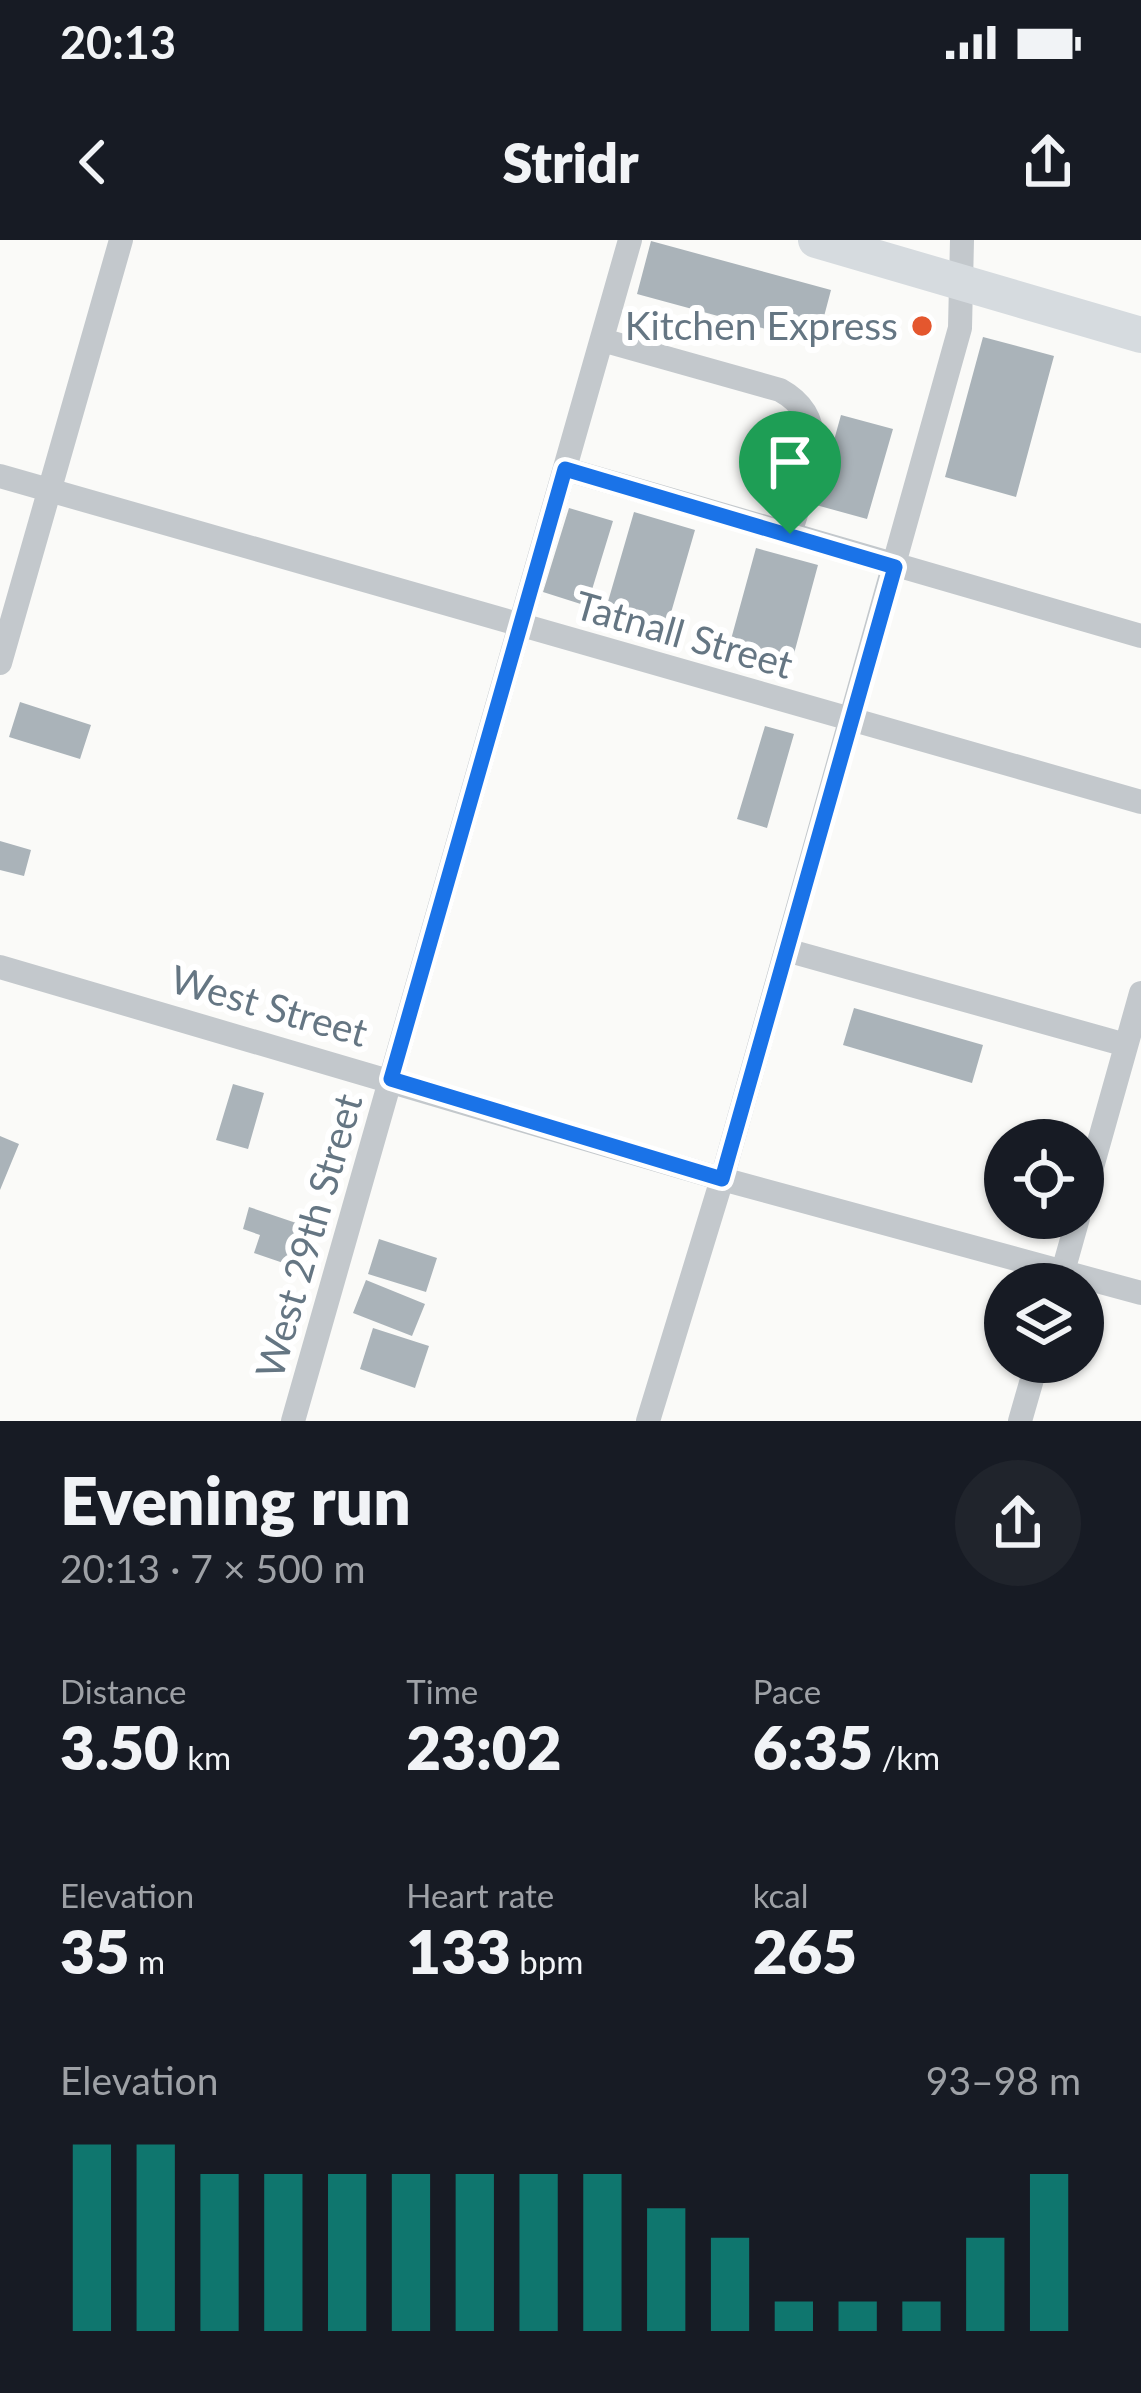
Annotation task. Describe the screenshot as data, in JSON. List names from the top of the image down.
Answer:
{
  "streets": {
    "street": ["Tatnall Street", "West Street", "West 29th Street"]
  },
  "crossings": [
    ["Tatnall Street", "West 29th Street"],
    ["West Street", "West 29th Street"]
  ],
  "places": ["Kitchen Express"],
  "page": {
    "status": "20:13",
    "header": "Stridr",
    "heading": ["Evening run", "20:13 · 7 × 500 m"],
    "stats": [
      ["Distance", "3.50 km"],
      ["Time", "23:02"],
      ["Pace", "6:35 /km"],
      ["Elevation", "35 m"],
      ["Heart rate", "133 bpm"],
      ["kcal", "265"]
    ],
    "chart": ["Elevation", "93–98 m"]
  }
}
